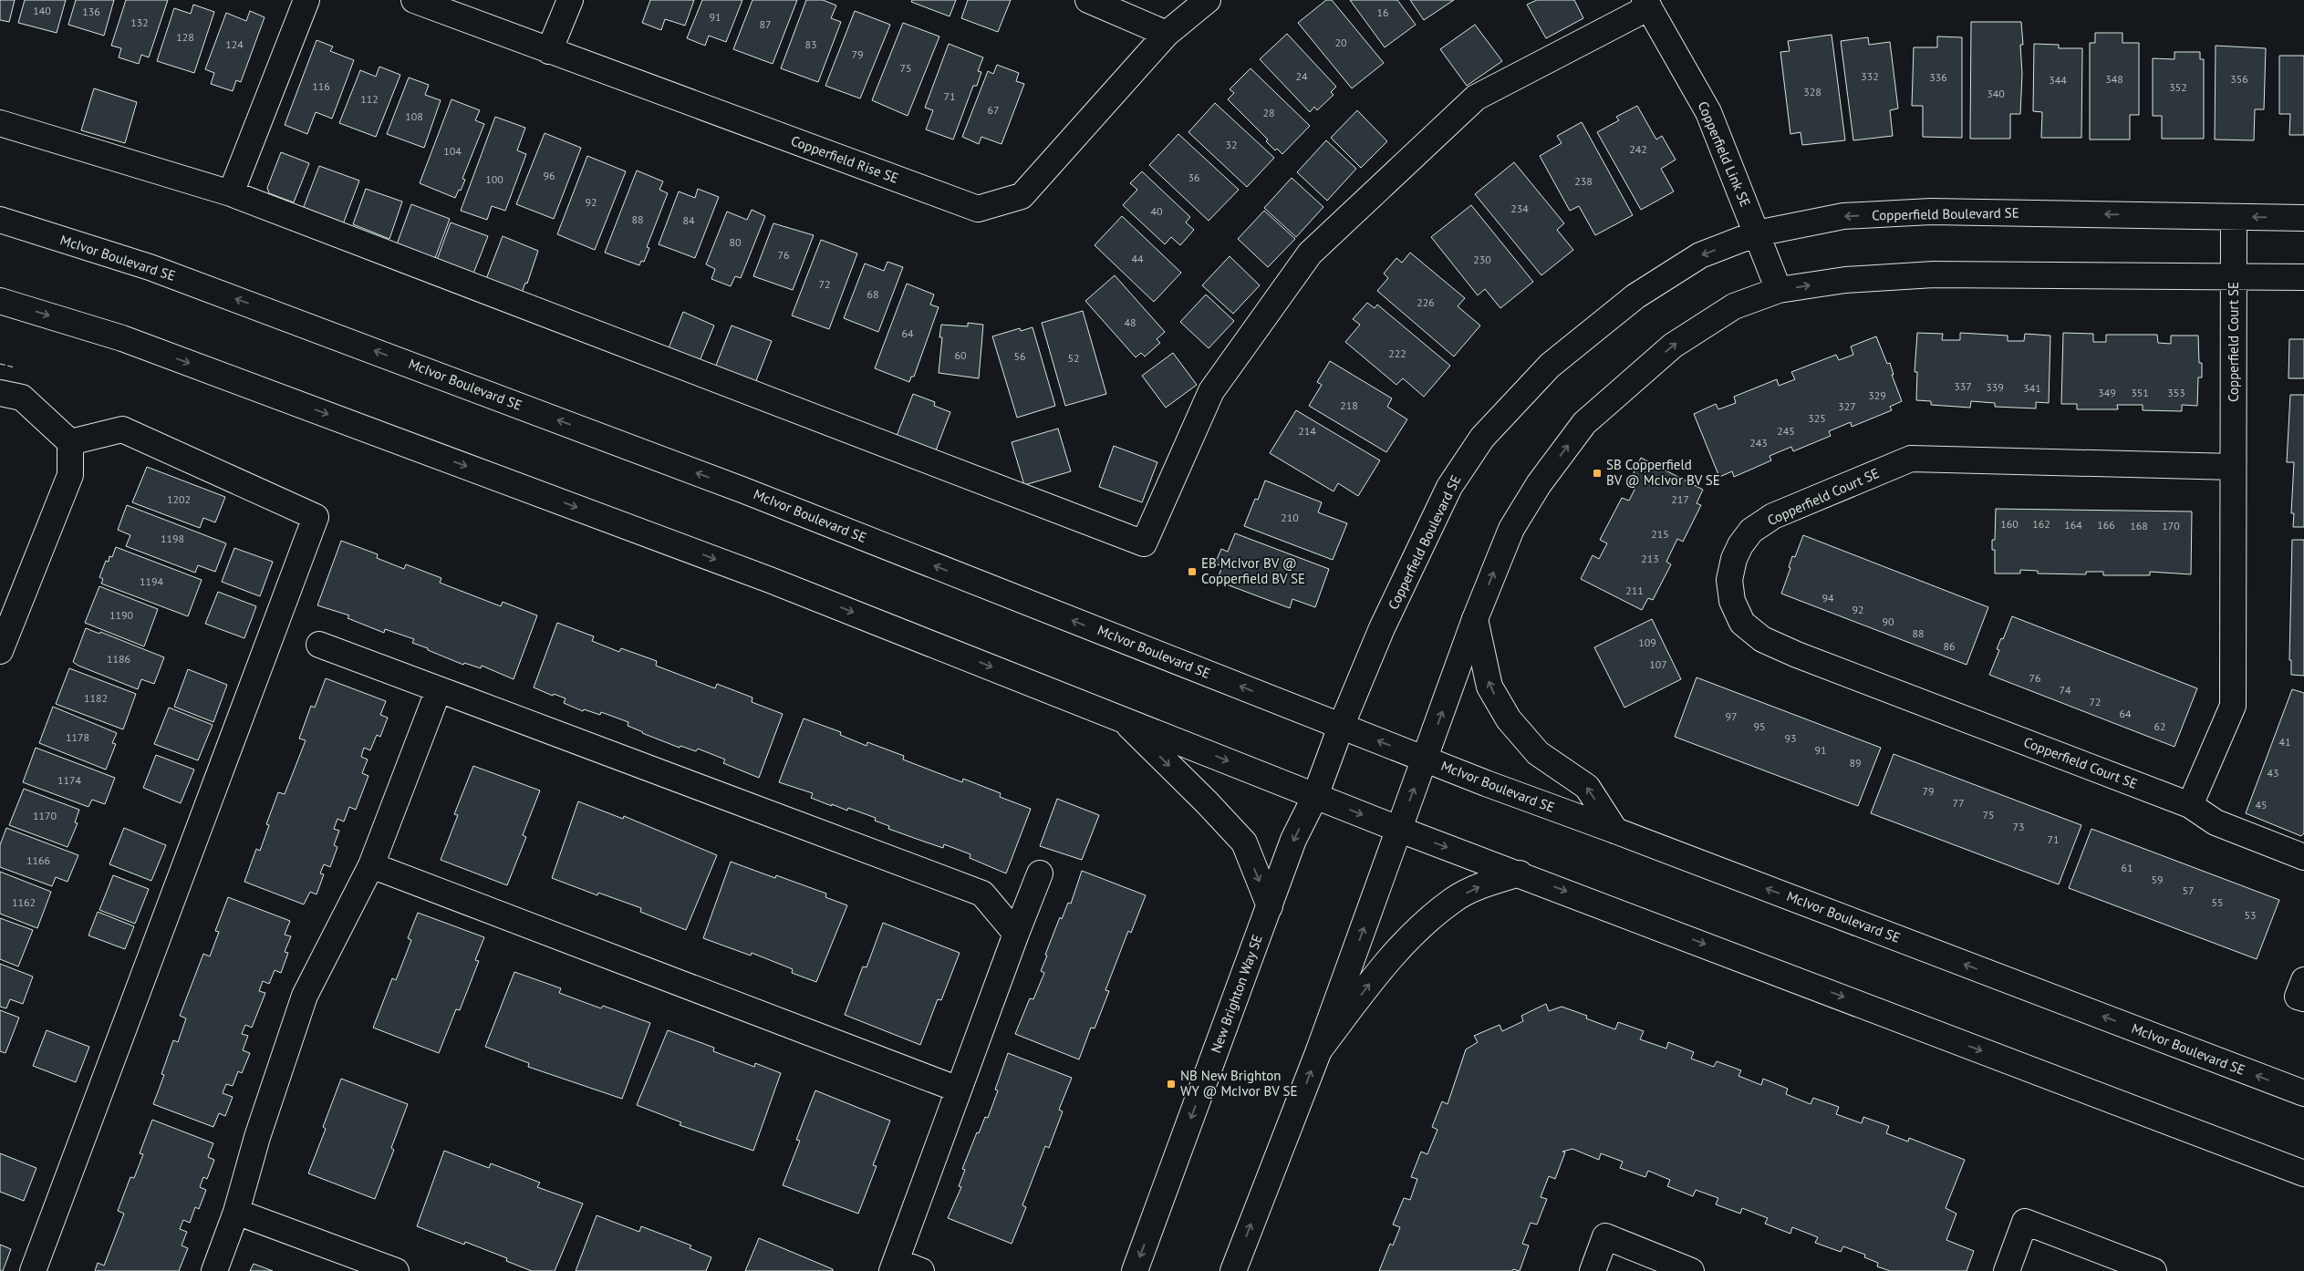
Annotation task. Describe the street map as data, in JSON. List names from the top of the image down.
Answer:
{
  "streets": {
    "main road": [
      "Copperfield Link SE",
      "Copperfield Rise SE",
      "Copperfield Boulevard SE",
      "McIvor Boulevard SE",
      "Copperfield Court SE",
      "New Brighton Way SE"
    ]
  },
  "crossings": [
    ["Copperfield Link SE", "Copperfield Boulevard SE"],
    ["Copperfield Boulevard SE", "McIvor Boulevard SE"],
    ["Copperfield Boulevard SE", "Copperfield Court SE"],
    ["Copperfield Boulevard SE", "New Brighton Way SE"]
  ],
  "places": {
    "transit": ["SB Copperfield BV @ McIvor BV SE", "EB McIvor BV @ Copperfield BV SE", "NB New Brighton WY @ McIvor BV SE"]
  },
  "house_numbers": [
    "140",
    "136",
    "16",
    "91",
    "132",
    "87",
    "128",
    "20",
    "124",
    "83",
    "79",
    "75",
    "24",
    "332",
    "336",
    "348",
    "356",
    "344",
    "116",
    "352",
    "328",
    "340",
    "71",
    "112",
    "67",
    "28",
    "108",
    "32",
    "242",
    "104",
    "96",
    "36",
    "100",
    "238",
    "92",
    "234",
    "40",
    "88",
    "84",
    "80",
    "76",
    "44",
    "230",
    "72",
    "68",
    "226",
    "48",
    "64",
    "222",
    "60",
    "56",
    "52",
    "337",
    "339",
    "341",
    "349",
    "351",
    "353",
    "329",
    "218",
    "327",
    "325",
    "214",
    "245",
    "243",
    "1202",
    "217",
    "210",
    "160",
    "162",
    "164",
    "166",
    "168",
    "170",
    "215",
    "1198",
    "213",
    "1194",
    "211",
    "94",
    "92",
    "1190",
    "90",
    "88",
    "109",
    "86",
    "1186",
    "107",
    "76",
    "74",
    "1182",
    "72",
    "64",
    "97",
    "95",
    "62",
    "1178",
    "93",
    "41",
    "91",
    "89",
    "43",
    "1174",
    "79",
    "77",
    "45",
    "75",
    "1170",
    "73",
    "71",
    "1166",
    "61",
    "59",
    "57",
    "1162",
    "55",
    "53"
  ]
}
